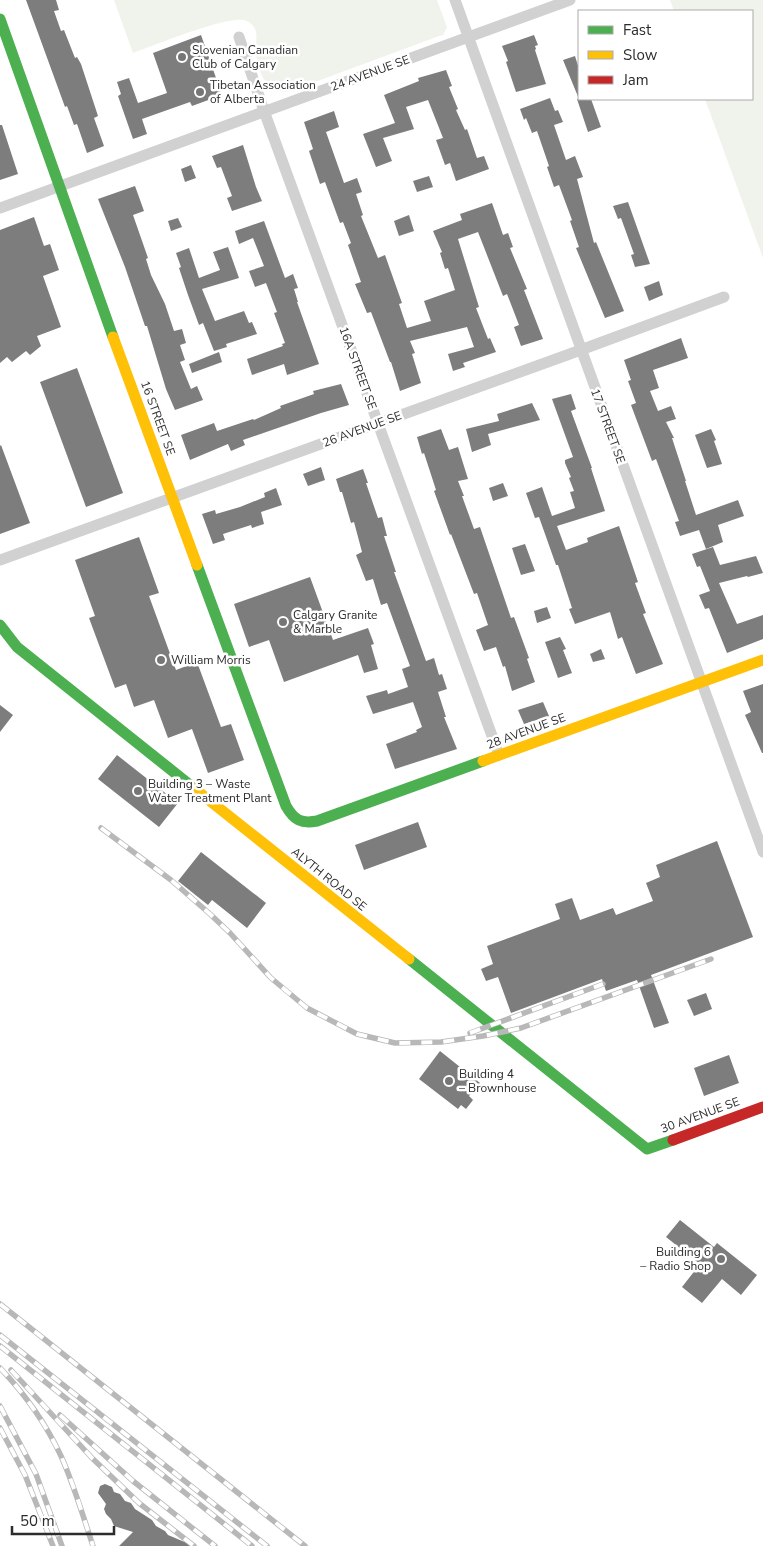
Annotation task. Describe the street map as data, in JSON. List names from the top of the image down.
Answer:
{
  "streets": {
    "street": [
      "24 AVENUE SE",
      "16A STREET SE",
      "16 STREET SE",
      "17 STREET SE",
      "26 AVENUE SE",
      "28 AVENUE SE",
      "ALYTH ROAD SE",
      "30 AVENUE SE"
    ]
  },
  "crossings": [
    ["24 AVENUE SE", "16A STREET SE"],
    ["24 AVENUE SE", "16 STREET SE"],
    ["24 AVENUE SE", "17 STREET SE"],
    ["16A STREET SE", "26 AVENUE SE"],
    ["16A STREET SE", "28 AVENUE SE"],
    ["16 STREET SE", "26 AVENUE SE"],
    ["16 STREET SE", "28 AVENUE SE"],
    ["17 STREET SE", "26 AVENUE SE"],
    ["17 STREET SE", "28 AVENUE SE"],
    ["ALYTH ROAD SE", "30 AVENUE SE"]
  ],
  "places": [
    "Slovenian Canadian Club of Calgary",
    "Tibetan Association of Alberta",
    "Calgary Granite & Marble",
    "William Morris",
    "Building 3 – Waste Water Treatment Plant",
    "Building 4 – Brownhouse",
    "Building 6 – Radio Shop"
  ],
  "legend": ["Fast", "Slow", "Jam"],
  "scale_bar": "50 m"
}
